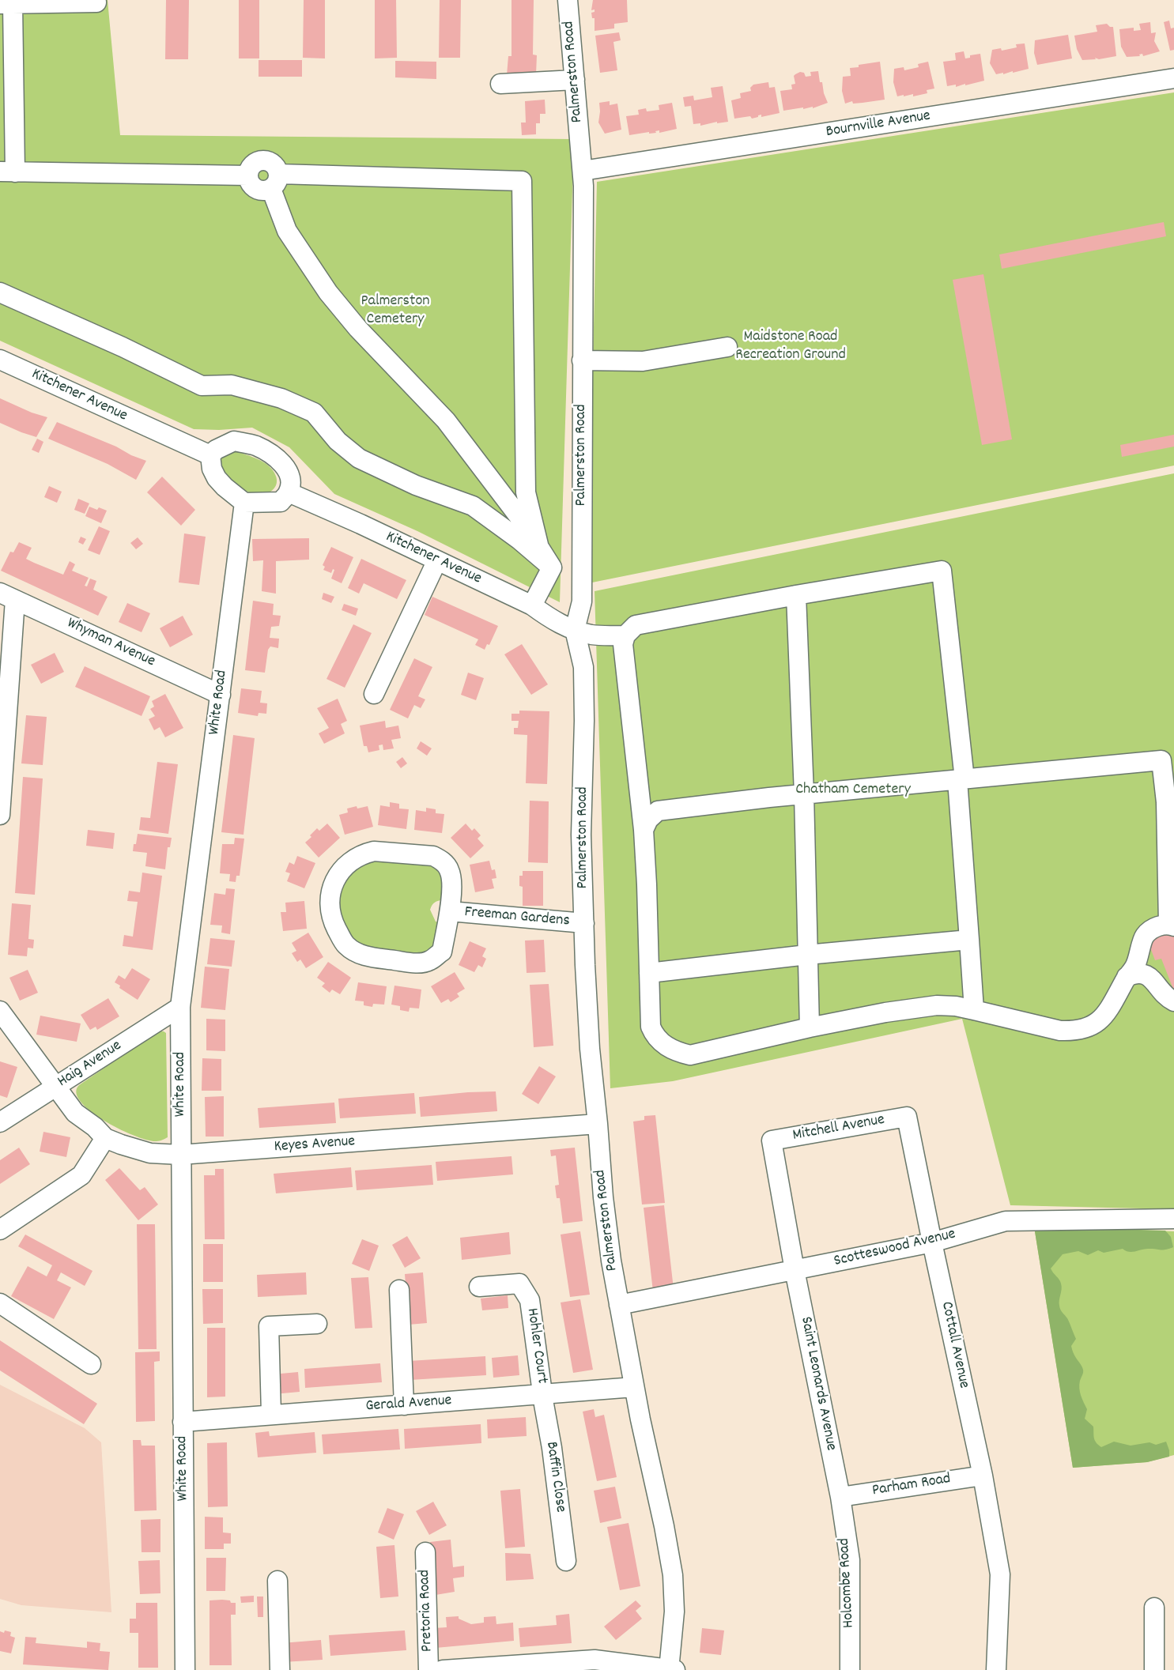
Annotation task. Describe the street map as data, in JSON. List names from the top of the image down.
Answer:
{
  "streets": {
    "street": [
      "Palmerston Road",
      "Bournville Avenue",
      "Kitchener Avenue",
      "Whyman Avenue",
      "White Road",
      "Freeman Gardens",
      "Haig Avenue",
      "Mitchell Avenue",
      "Keyes Avenue",
      "Scotteswood Avenue",
      "Cottall Avenue",
      "Hohler Court",
      "Saint Leonards Avenue",
      "Gerald Avenue",
      "Baffin Close",
      "Parham Road",
      "Holcombe Road",
      "Pretoria Road"
    ]
  },
  "crossings": [
    ["Palmerston Road", "Bournville Avenue"],
    ["Palmerston Road", "Kitchener Avenue"],
    ["Palmerston Road", "Freeman Gardens"],
    ["Palmerston Road", "Keyes Avenue"],
    ["Palmerston Road", "Scotteswood Avenue"],
    ["Palmerston Road", "Gerald Avenue"],
    ["Kitchener Avenue", "White Road"],
    ["Whyman Avenue", "White Road"],
    ["White Road", "Haig Avenue"],
    ["White Road", "Keyes Avenue"],
    ["White Road", "Gerald Avenue"],
    ["Haig Avenue", "Keyes Avenue"],
    ["Mitchell Avenue", "Cottall Avenue"],
    ["Mitchell Avenue", "Saint Leonards Avenue"],
    ["Scotteswood Avenue", "Cottall Avenue"],
    ["Scotteswood Avenue", "Saint Leonards Avenue"],
    ["Cottall Avenue", "Parham Road"],
    ["Hohler Court", "Gerald Avenue"],
    ["Hohler Court", "Baffin Close"],
    ["Saint Leonards Avenue", "Parham Road"],
    ["Saint Leonards Avenue", "Holcombe Road"],
    ["Gerald Avenue", "Baffin Close"],
    ["Parham Road", "Holcombe Road"]
  ],
  "parks": ["Palmerston Cemetery", "Maidstone Road Recreation Ground", "Chatham Cemetery"]
}
